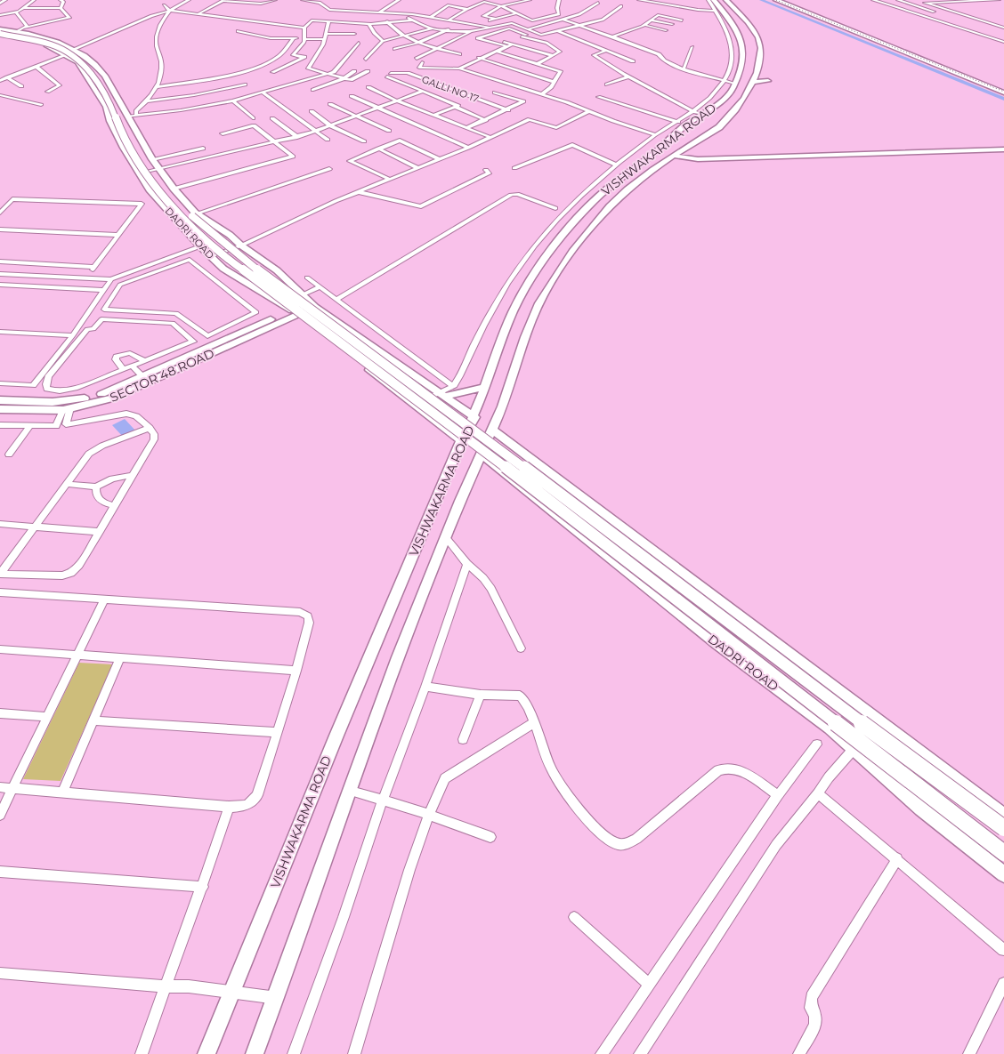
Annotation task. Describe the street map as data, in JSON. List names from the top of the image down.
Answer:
{
  "streets": {
    "street": [
      "GALLI NO 17",
      "VISHWAKARMA ROAD",
      "DADRI ROAD",
      "SECTOR 48 ROAD"
    ]
  },
  "crossings": [
    ["VISHWAKARMA ROAD", "DADRI ROAD"],
    ["DADRI ROAD", "SECTOR 48 ROAD"]
  ]
}
